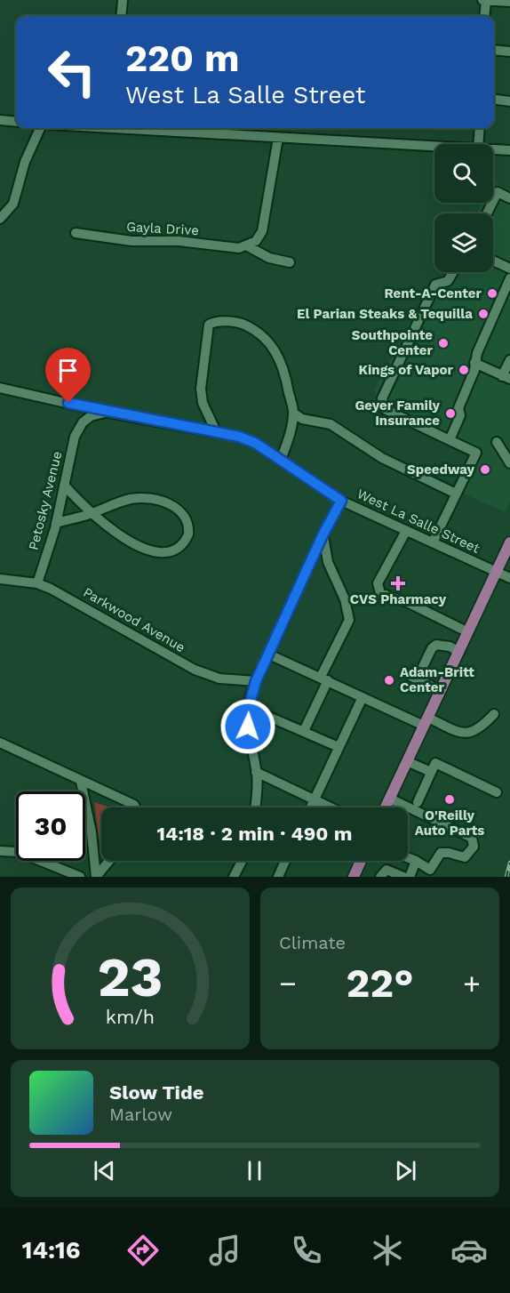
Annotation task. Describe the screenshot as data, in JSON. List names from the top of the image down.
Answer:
{
  "streets": {
    "street": [
      "Gayla Drive",
      "Petosky Avenue",
      "West La Salle Street",
      "Parkwood Avenue"
    ]
  },
  "crossings": [
    ["Petosky Avenue", "West La Salle Street"],
    ["Petosky Avenue", "Parkwood Avenue"]
  ],
  "places": {
    "other": [
      "Rent-A-Center",
      "El Parian Steaks & Tequilla",
      "Southpointe Center",
      "Kings of Vapor",
      "Geyer Family Insurance",
      "Speedway",
      "Adam-Britt Center",
      "O'Reilly Auto Parts"
    ],
    "health": ["CVS Pharmacy"]
  },
  "page": {
    "turn": ["220 m", "West La Salle Street"],
    "limit": "30",
    "trip": "14:18 · 2 min · 490 m",
    "tile": "Climate",
    "heat": ["−", "22°", "+"],
    "song": ["Slow Tide", "Marlow"],
    "tabs": "14:16",
    "gauge": ["23", "km/h"]
  }
}
